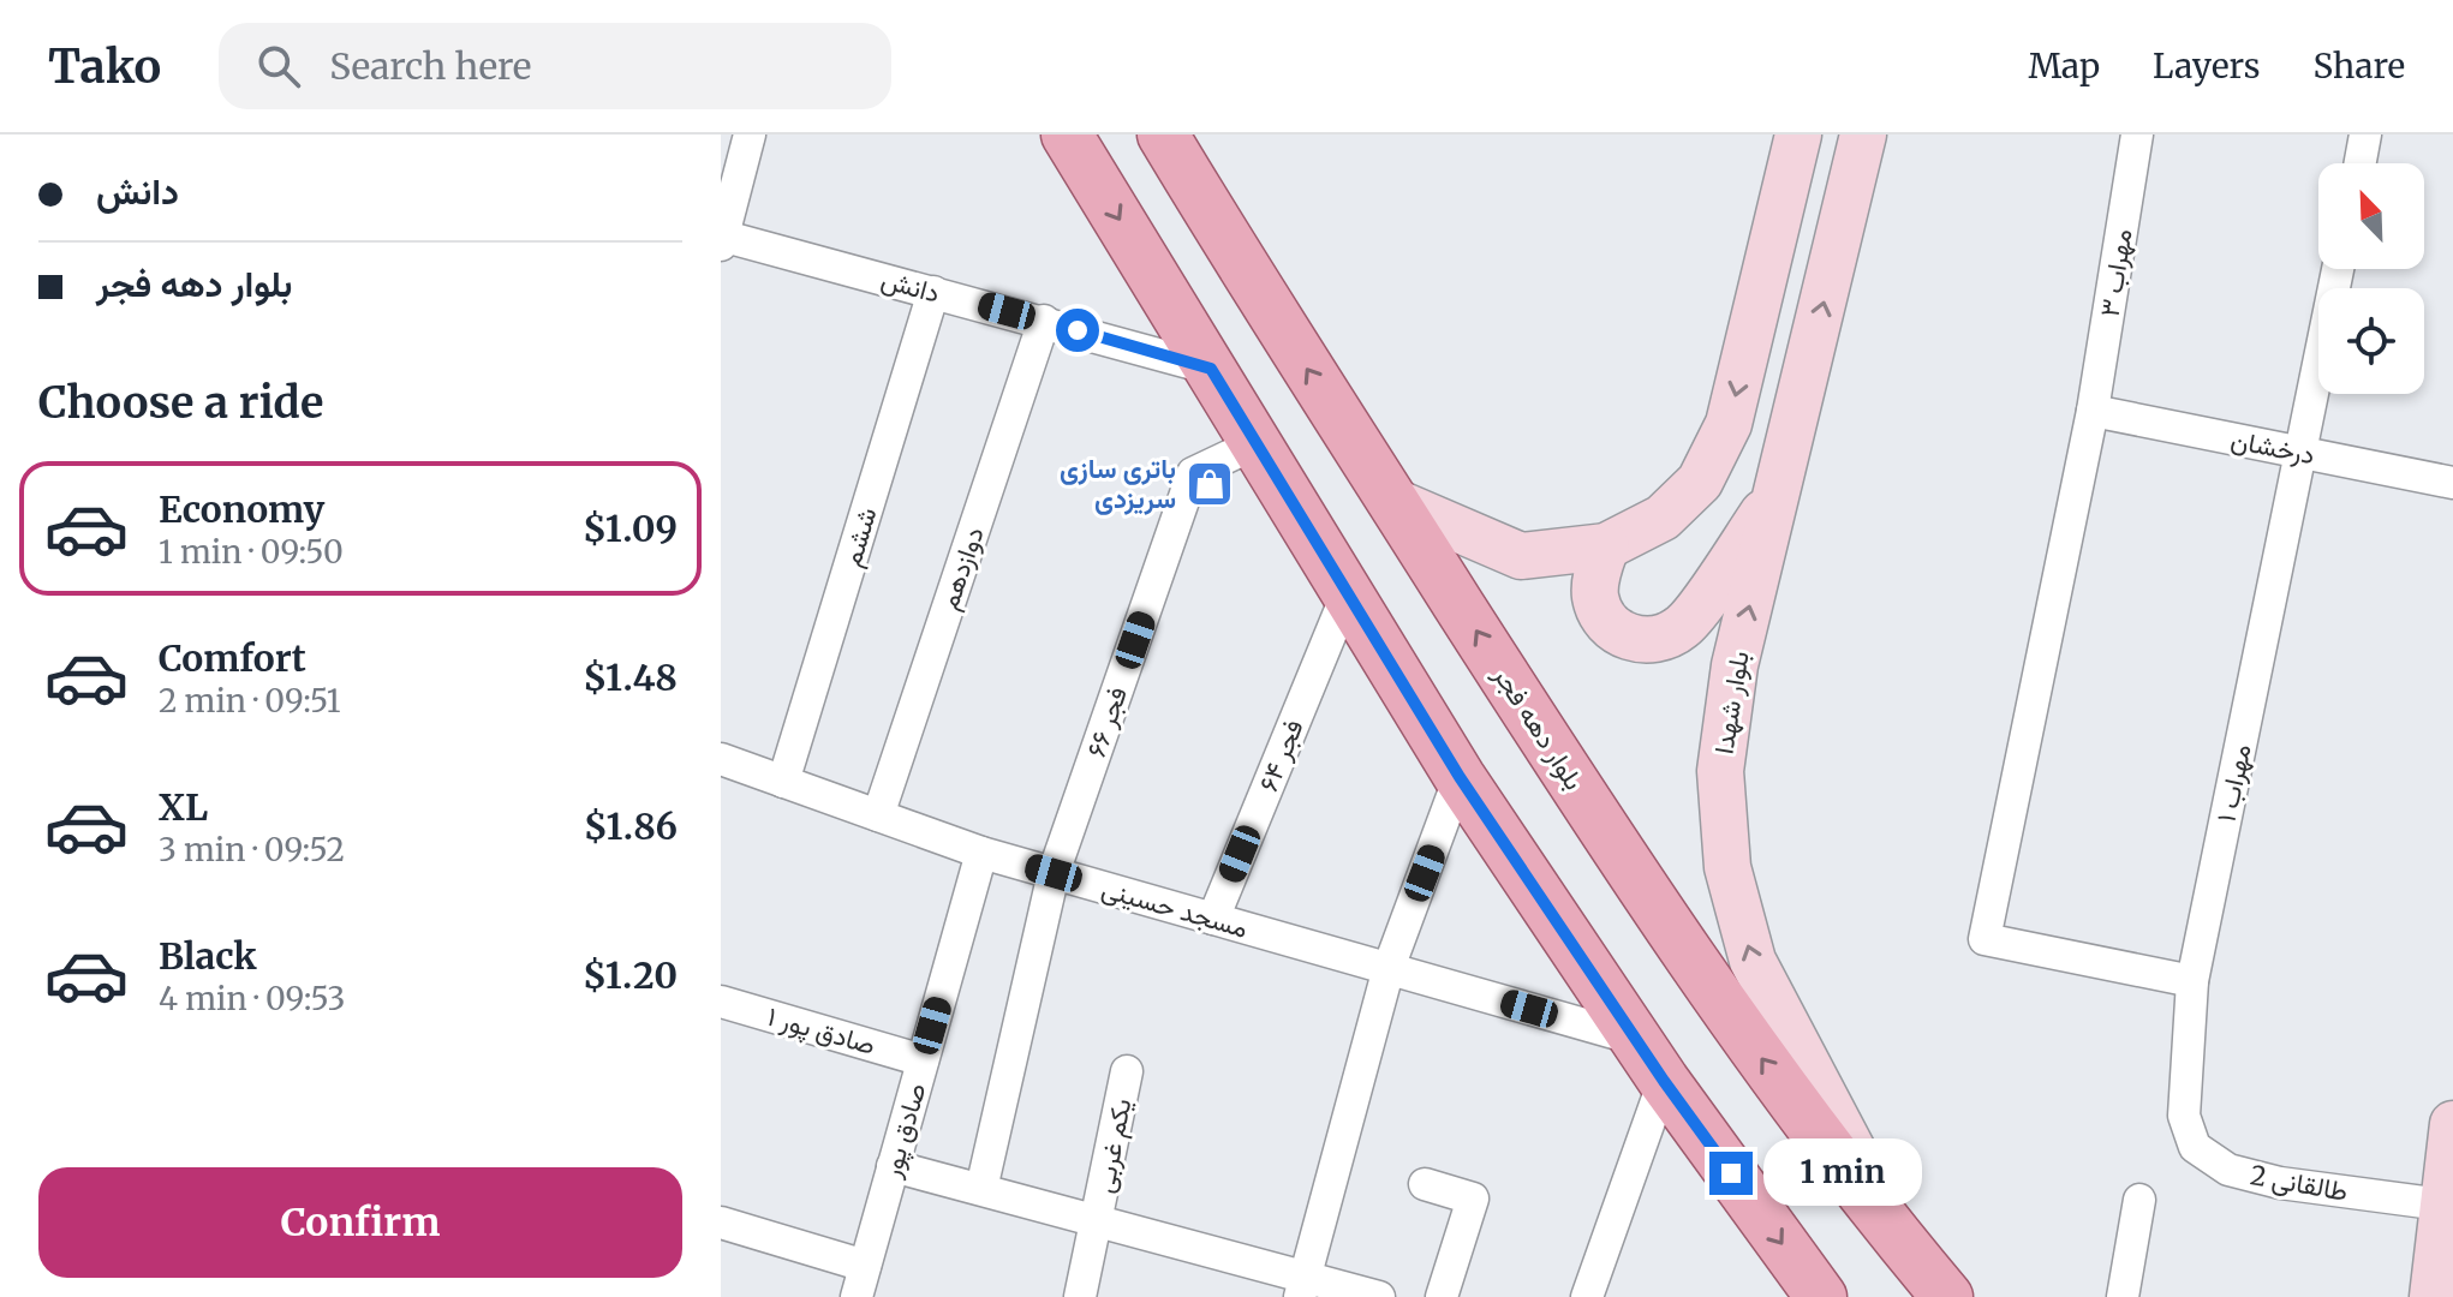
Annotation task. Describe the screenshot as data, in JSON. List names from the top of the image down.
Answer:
{
  "streets": {
    "main road": ["بلوار دهه فجر"],
    "street": [
      "مهراب ۳",
      "دانش",
      "درخشان",
      "ششم",
      "دوازدهم",
      "بلوار شهدا",
      "فجر ۶۶",
      "فجر ۶۴",
      "مهراب ۱",
      "مسجد حسینی",
      "صادق پور ۱",
      "صادق پور",
      "یکم غربی",
      "طالقانی 2"
    ]
  },
  "crossings": [
    ["مهراب ۳", "درخشان"],
    ["مهراب ۳", "مهراب ۱"],
    ["دانش", "ششم"],
    ["دانش", "دوازدهم"],
    ["درخشان", "مهراب ۱"],
    ["ششم", "مسجد حسینی"],
    ["دوازدهم", "مسجد حسینی"],
    ["بلوار شهدا", "بلوار دهه فجر"],
    ["فجر ۶۶", "مسجد حسینی"],
    ["فجر ۶۴", "مسجد حسینی"],
    ["مهراب ۱", "طالقانی 2"],
    ["مسجد حسینی", "صادق پور"],
    ["صادق پور ۱", "صادق پور"]
  ],
  "places": {
    "shop": ["باتری سازی سریزدی"]
  },
  "north": "top left",
  "page": {
    "header": "Tako",
    "search": "Search here",
    "nav": ["Map", "Layers", "Share"],
    "banner": ["دانش", "بلوار دهه فجر"],
    "heading": "Choose a ride",
    "list": [
      {
        "name": "Economy",
        "note": "1 min · 09:50",
        "value": "$1.09"
      },
      {
        "name": "Comfort",
        "note": "2 min · 09:51",
        "value": "$1.48"
      },
      {
        "name": "XL",
        "note": "3 min · 09:52",
        "value": "$1.86"
      },
      {
        "name": "Black",
        "note": "4 min · 09:53",
        "value": "$1.20"
      }
    ],
    "bubble": "1 min",
    "buttons": "Confirm"
  }
}
